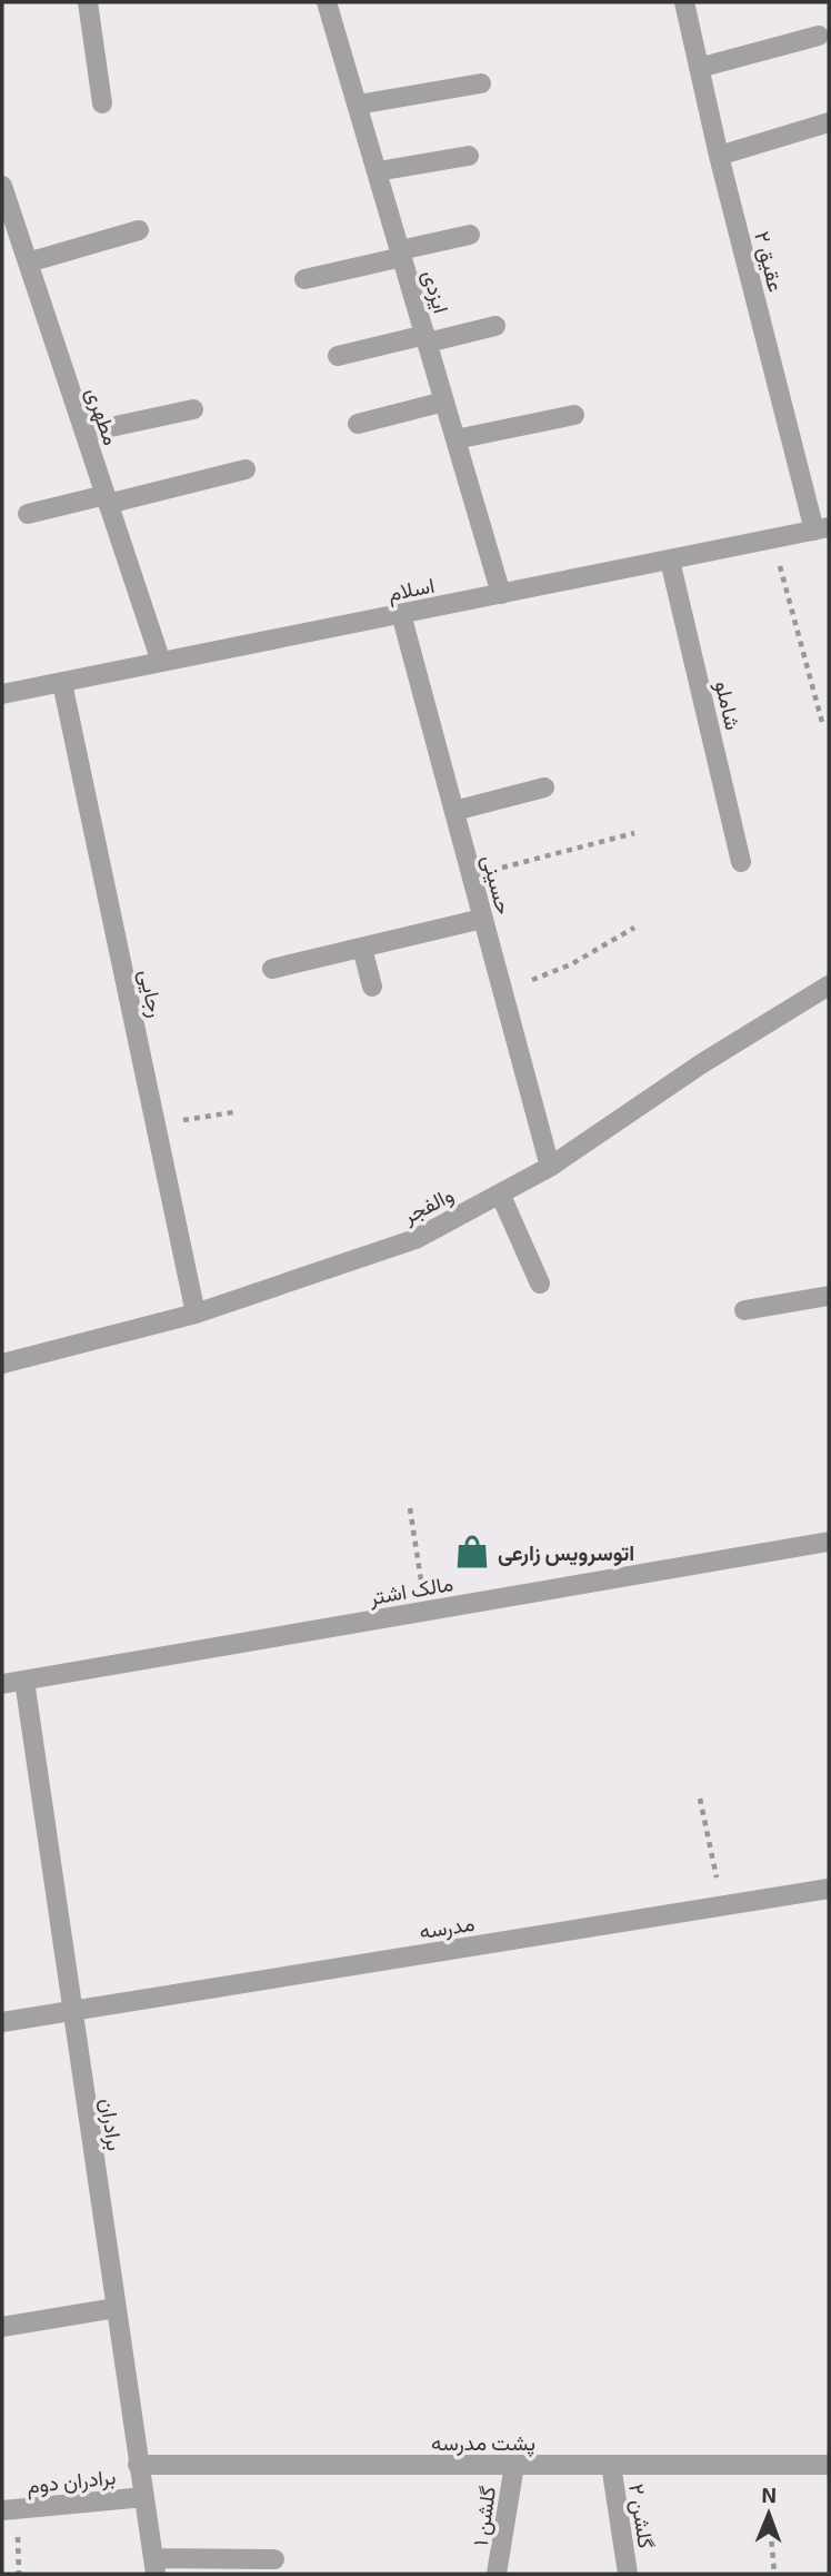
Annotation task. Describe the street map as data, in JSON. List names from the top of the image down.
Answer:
{
  "streets": {
    "street": [
      "عقیق ۲",
      "ایزدی",
      "مطهری",
      "اسلام",
      "شاملو",
      "حسینی",
      "رجایی",
      "والفجر",
      "مالک اشتر",
      "مدرسه",
      "برادران",
      "پشت مدرسه",
      "برادران دوم",
      "گلشن ۱",
      "گلشن ۲"
    ]
  },
  "crossings": [
    ["عقیق ۲", "اسلام"],
    ["ایزدی", "اسلام"],
    ["مطهری", "اسلام"],
    ["اسلام", "شاملو"],
    ["اسلام", "حسینی"],
    ["اسلام", "رجایی"],
    ["حسینی", "والفجر"],
    ["رجایی", "والفجر"],
    ["مالک اشتر", "برادران"],
    ["مدرسه", "برادران"],
    ["برادران", "پشت مدرسه"],
    ["برادران", "برادران دوم"],
    ["پشت مدرسه", "گلشن ۱"],
    ["پشت مدرسه", "گلشن ۲"]
  ],
  "places": {
    "shop": ["اتوسرویس زارعی"]
  },
  "north": "top"
}
